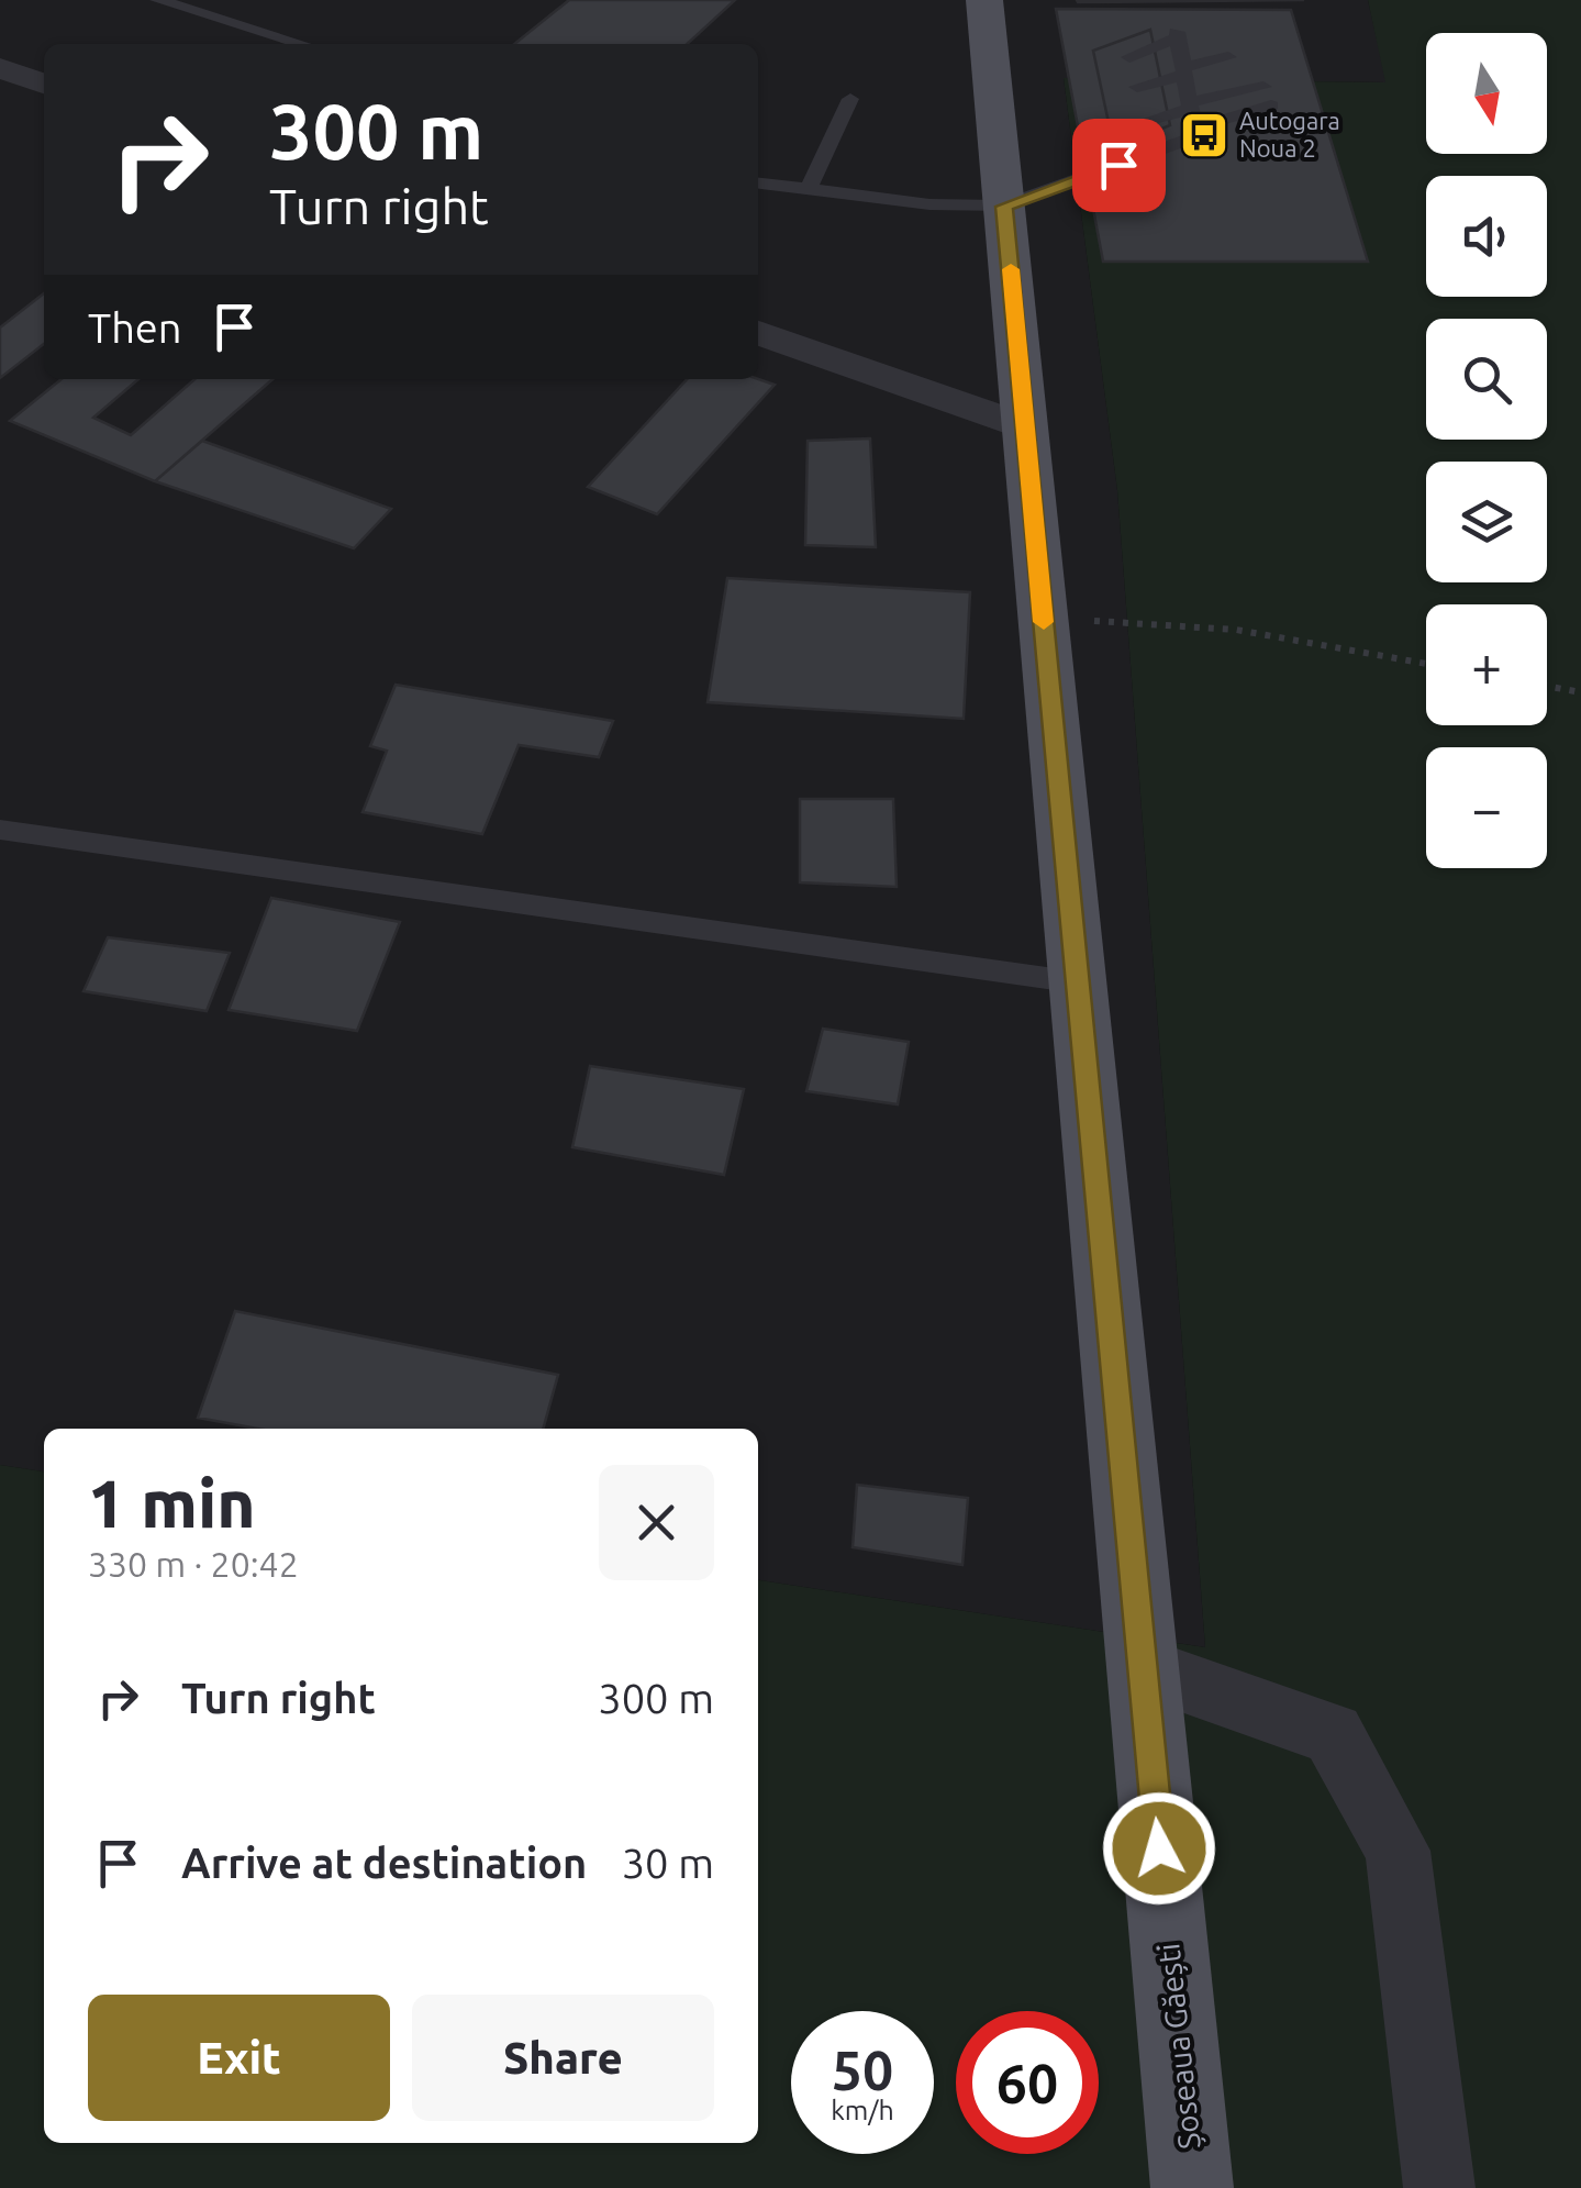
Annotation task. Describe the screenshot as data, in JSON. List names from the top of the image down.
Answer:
{
  "streets": {
    "main road": ["Șoseaua Găești"]
  },
  "places": {
    "bus stop": ["Autogara Noua 2"]
  },
  "north": "bottom",
  "page": {
    "map_buttons": ["+", "−"],
    "turn": ["300 m", "Turn right"],
    "then": "Then",
    "heading": ["1 min", "330 m · 20:42"],
    "list": [
      {
        "name": "Turn right",
        "value": "300 m"
      },
      {
        "name": "Arrive at destination",
        "value": "30 m"
      }
    ],
    "buttons": ["Exit", "Share"],
    "speed": "50 km/h",
    "limit": "60"
  }
}
